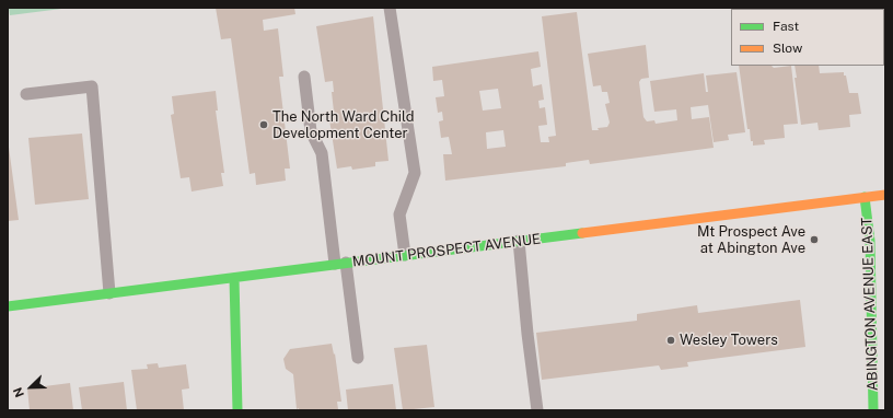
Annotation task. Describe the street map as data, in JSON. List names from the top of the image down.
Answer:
{
  "streets": {
    "main road": ["MOUNT PROSPECT AVENUE", "ABINGTON AVENUE EAST"]
  },
  "crossings": [
    ["MOUNT PROSPECT AVENUE", "ABINGTON AVENUE EAST"]
  ],
  "places": ["The North Ward Child Development Center", "Mt Prospect Ave at Abington Ave", "Wesley Towers"],
  "legend": ["Fast", "Slow"],
  "north": "bottom left"
}
